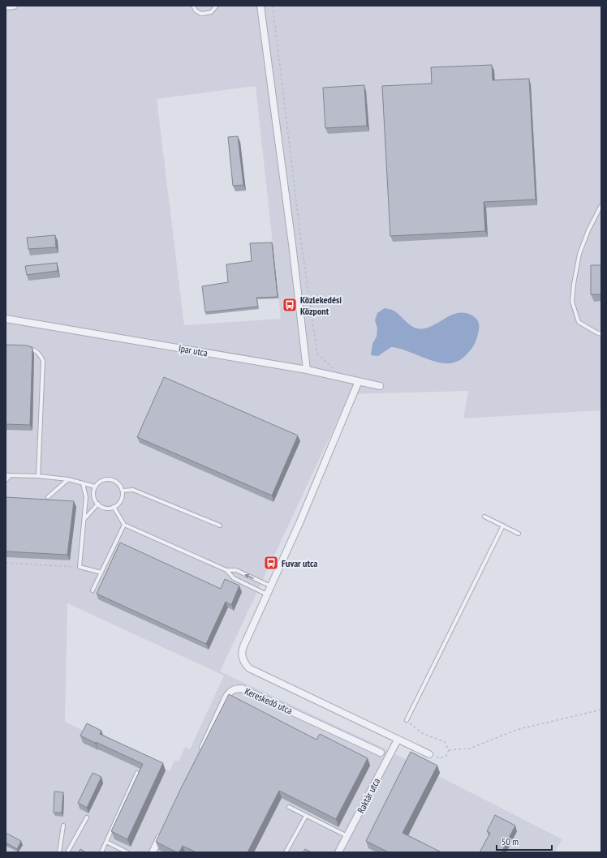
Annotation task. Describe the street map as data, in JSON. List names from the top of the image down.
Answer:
{
  "streets": {
    "street": ["Ipar utca", "Kereskedő utca", "Raktár utca"]
  },
  "places": {
    "bus stop": ["Közlekedési Központ", "Fuvar utca"]
  },
  "scale_bar": "50 m"
}
